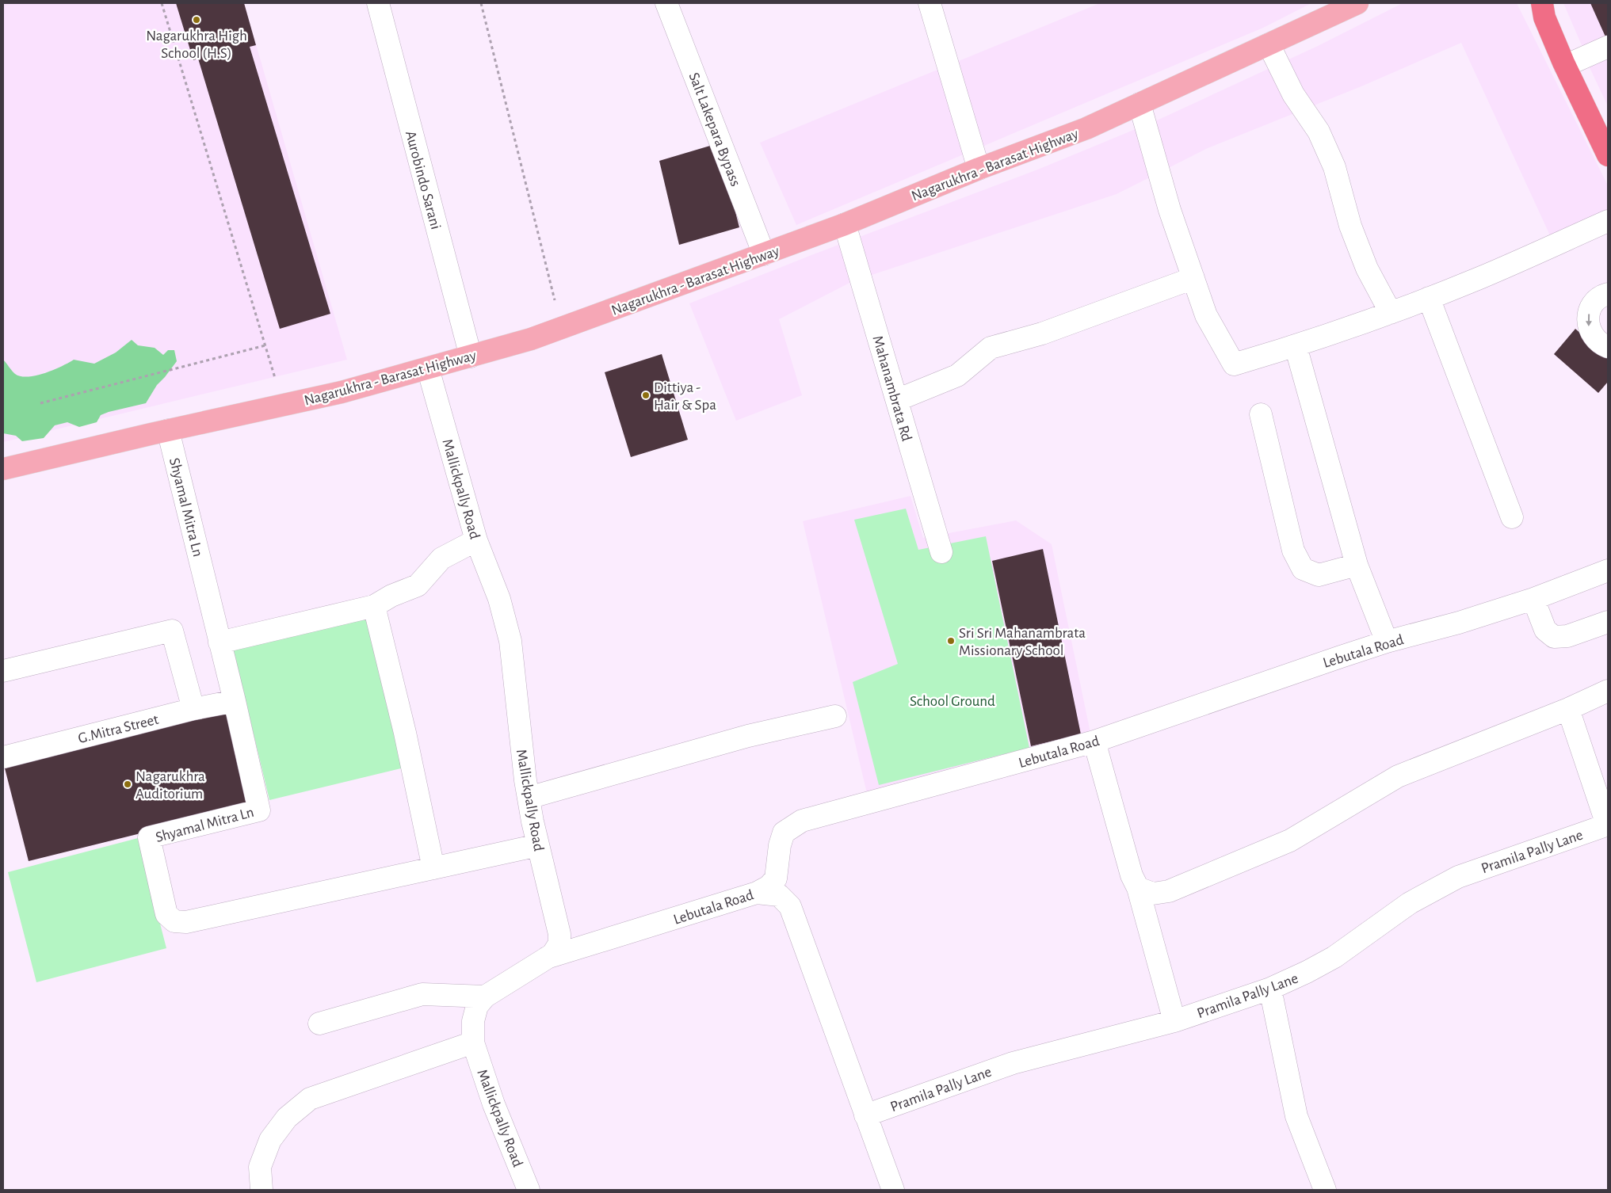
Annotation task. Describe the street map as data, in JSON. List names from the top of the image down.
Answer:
{
  "streets": {
    "main road": ["Nagarukhra - Barasat Highway"],
    "street": [
      "Salt Lakepara Bypass",
      "Aurobindo Sarani",
      "Mahanambrata Rd",
      "Mallickpally Road",
      "Shyamal Mitra Ln",
      "Lebutala Road",
      "G.Mitra Street",
      "Pramila Pally Lane"
    ]
  },
  "crossings": [
    ["Salt Lakepara Bypass", "Nagarukhra - Barasat Highway"],
    ["Nagarukhra - Barasat Highway", "Aurobindo Sarani"],
    ["Nagarukhra - Barasat Highway", "Mahanambrata Rd"],
    ["Nagarukhra - Barasat Highway", "Mallickpally Road"],
    ["Nagarukhra - Barasat Highway", "Shyamal Mitra Ln"],
    ["Mallickpally Road", "Shyamal Mitra Ln"],
    ["Mallickpally Road", "Lebutala Road"],
    ["Shyamal Mitra Ln", "G.Mitra Street"]
  ],
  "parks": ["School Ground"],
  "places": [
    "Nagarukhra High School (H.S)",
    "Dittiya - Hair & Spa",
    "Sri Sri Mahanambrata Missionary School",
    "Nagarukhra Auditorium"
  ]
}
